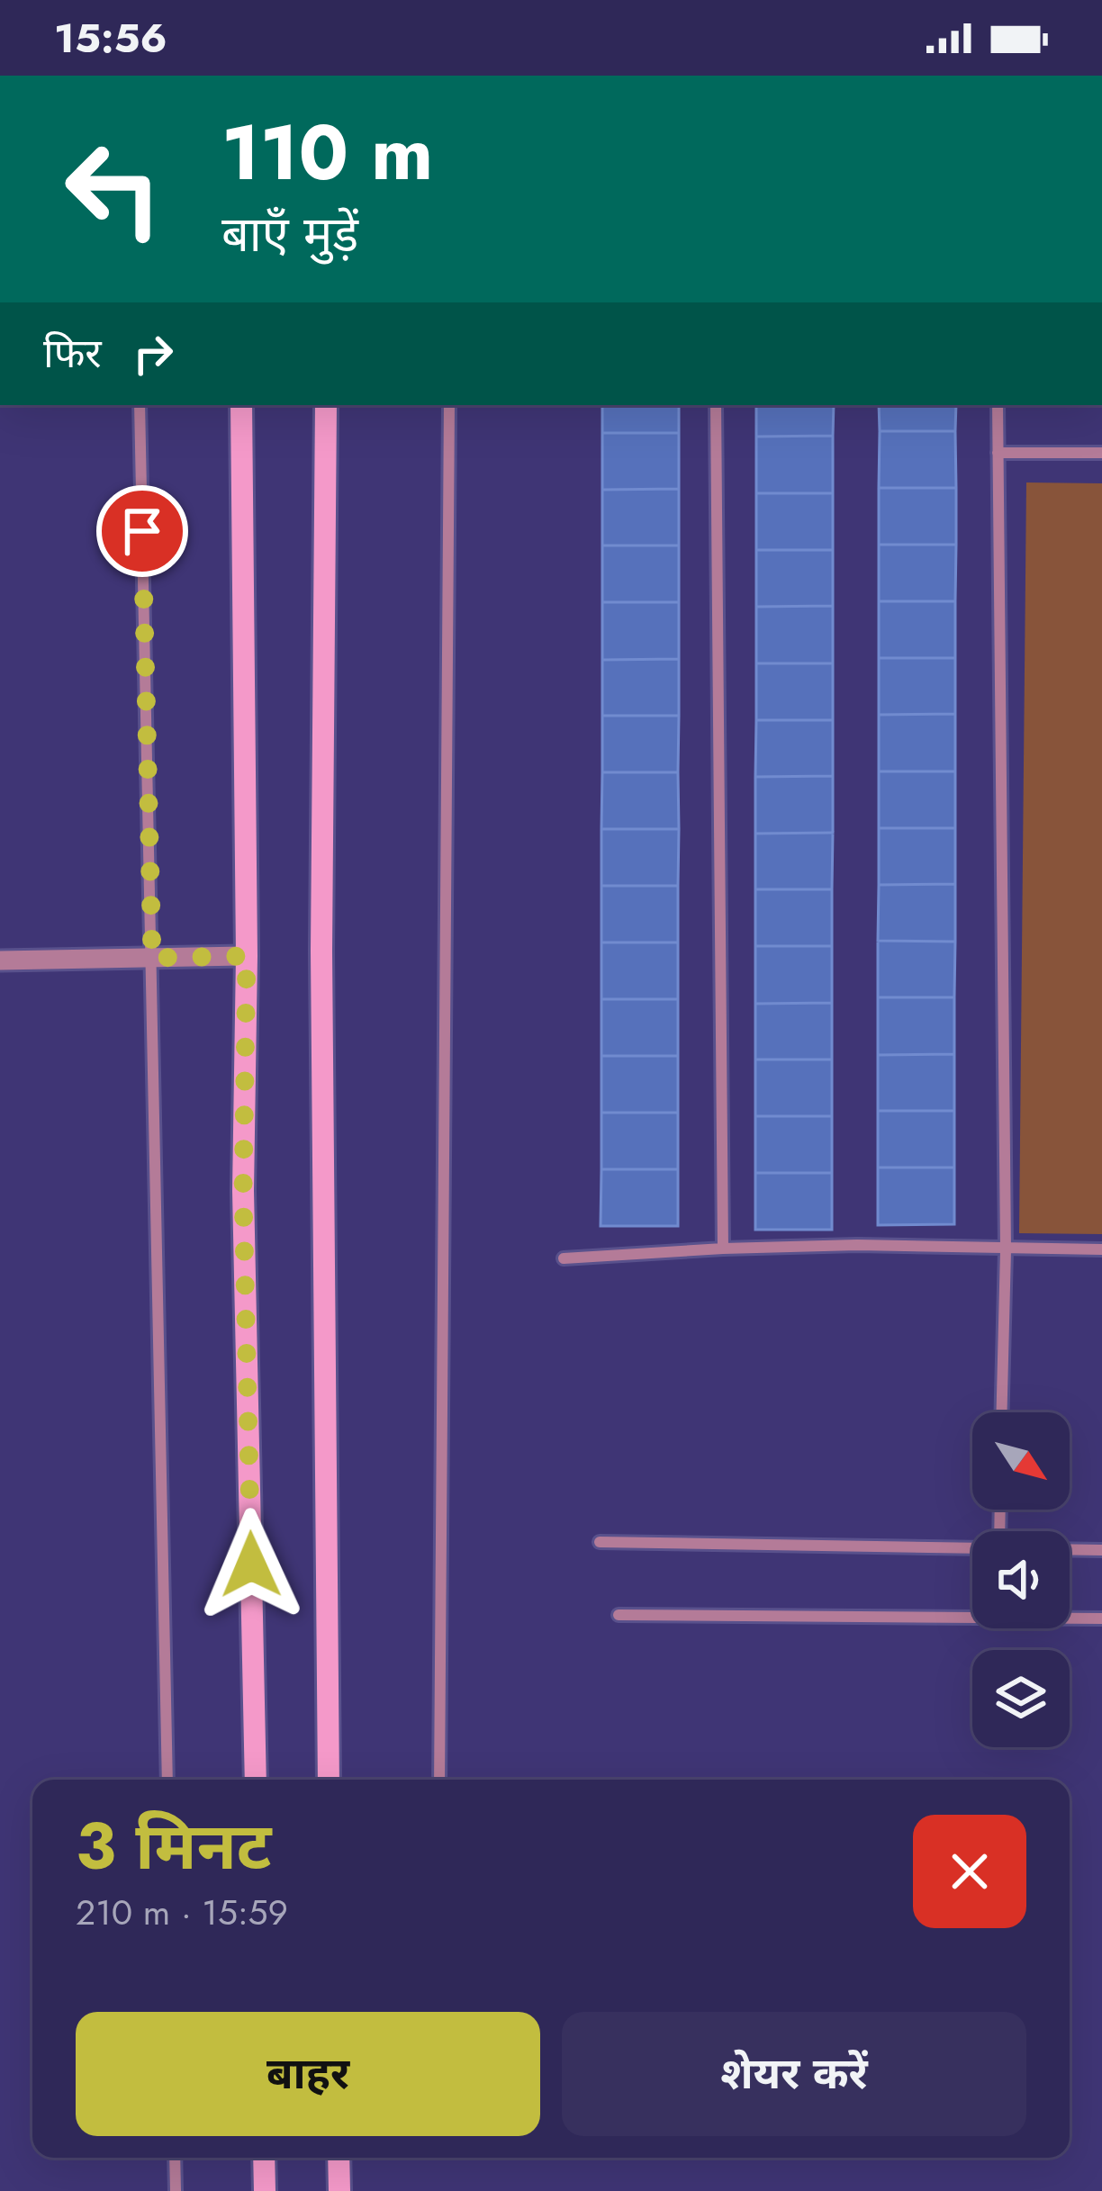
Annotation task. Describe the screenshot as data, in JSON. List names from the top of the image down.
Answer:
{
  "north": "bottom right",
  "page": {
    "status": "15:56",
    "turn": ["110 m", "बाएँ मुड़ें"],
    "then": "फिर",
    "heading": ["3 मिनट", "210 m · 15:59"],
    "buttons": ["बाहर", "शेयर करें"]
  }
}
